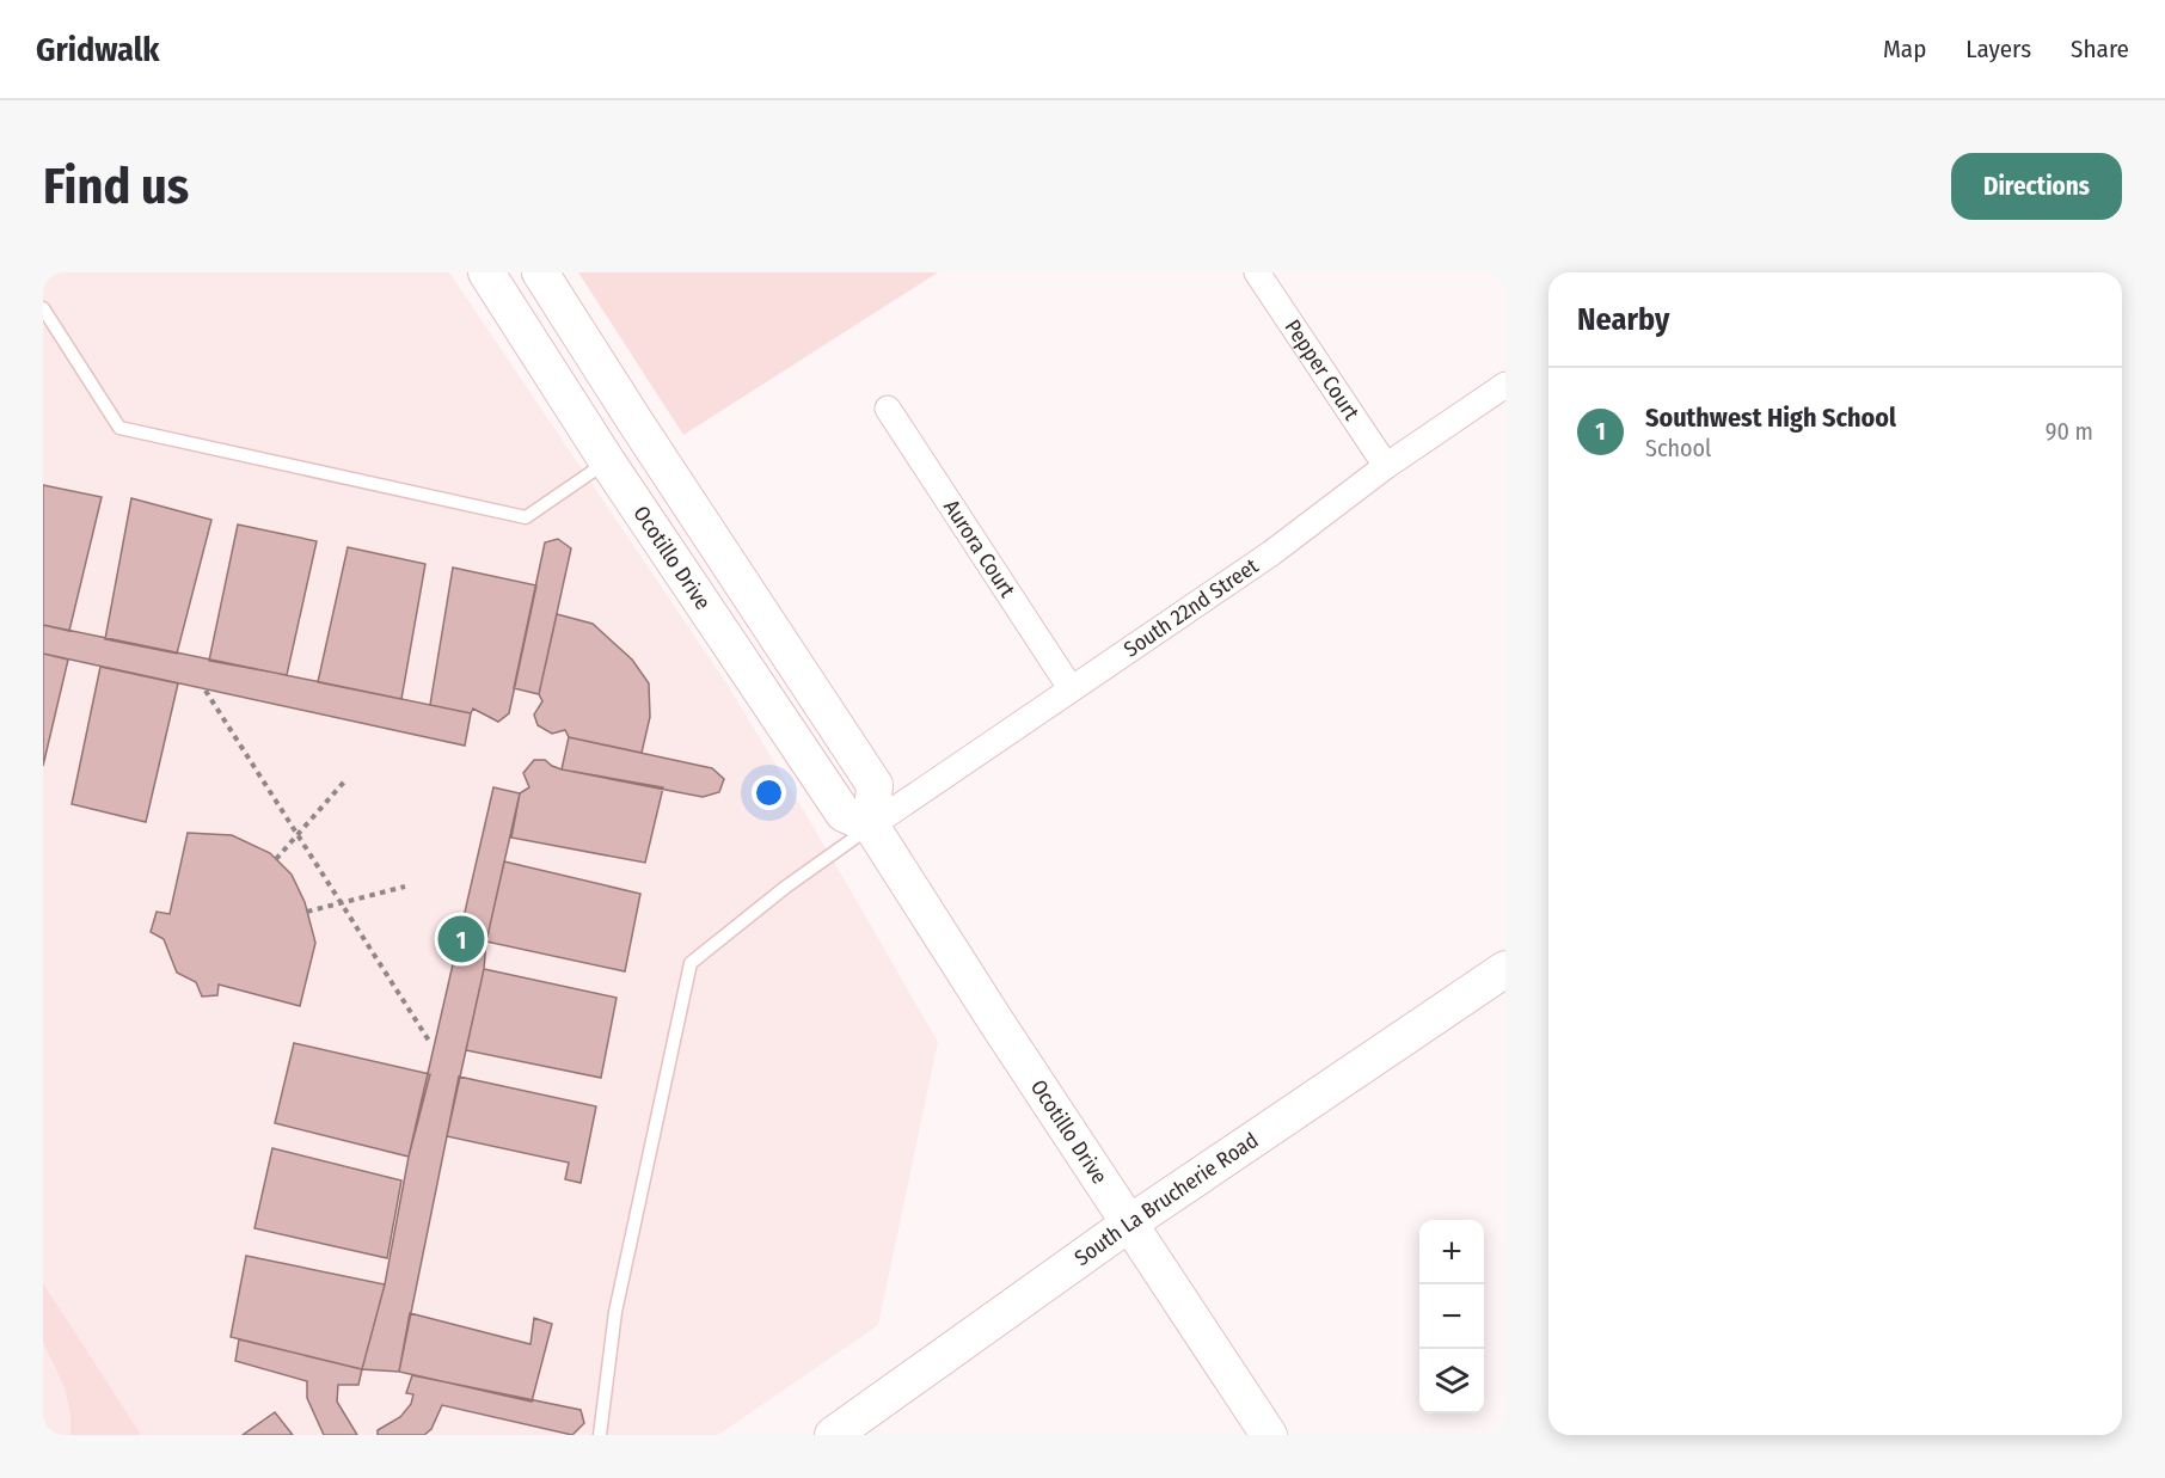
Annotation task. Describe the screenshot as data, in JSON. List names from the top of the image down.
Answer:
{
  "streets": {
    "street": [
      "Pepper Court",
      "Aurora Court",
      "Ocotillo Drive",
      "South 22nd Street",
      "South La Brucherie Road"
    ]
  },
  "crossings": [
    ["Pepper Court", "South 22nd Street"],
    ["Aurora Court", "South 22nd Street"],
    ["Ocotillo Drive", "South 22nd Street"],
    ["Ocotillo Drive", "South La Brucherie Road"]
  ],
  "page": {
    "header": "Gridwalk",
    "nav": ["Map", "Layers", "Share"],
    "buttons": "Directions",
    "title": "Find us",
    "heading": "Nearby",
    "list": [
      {
        "mark": "1",
        "name": "Southwest High School",
        "note": "School",
        "value": "90 m"
      }
    ],
    "pins": "1",
    "map_buttons": ["+", "−"]
  }
}
